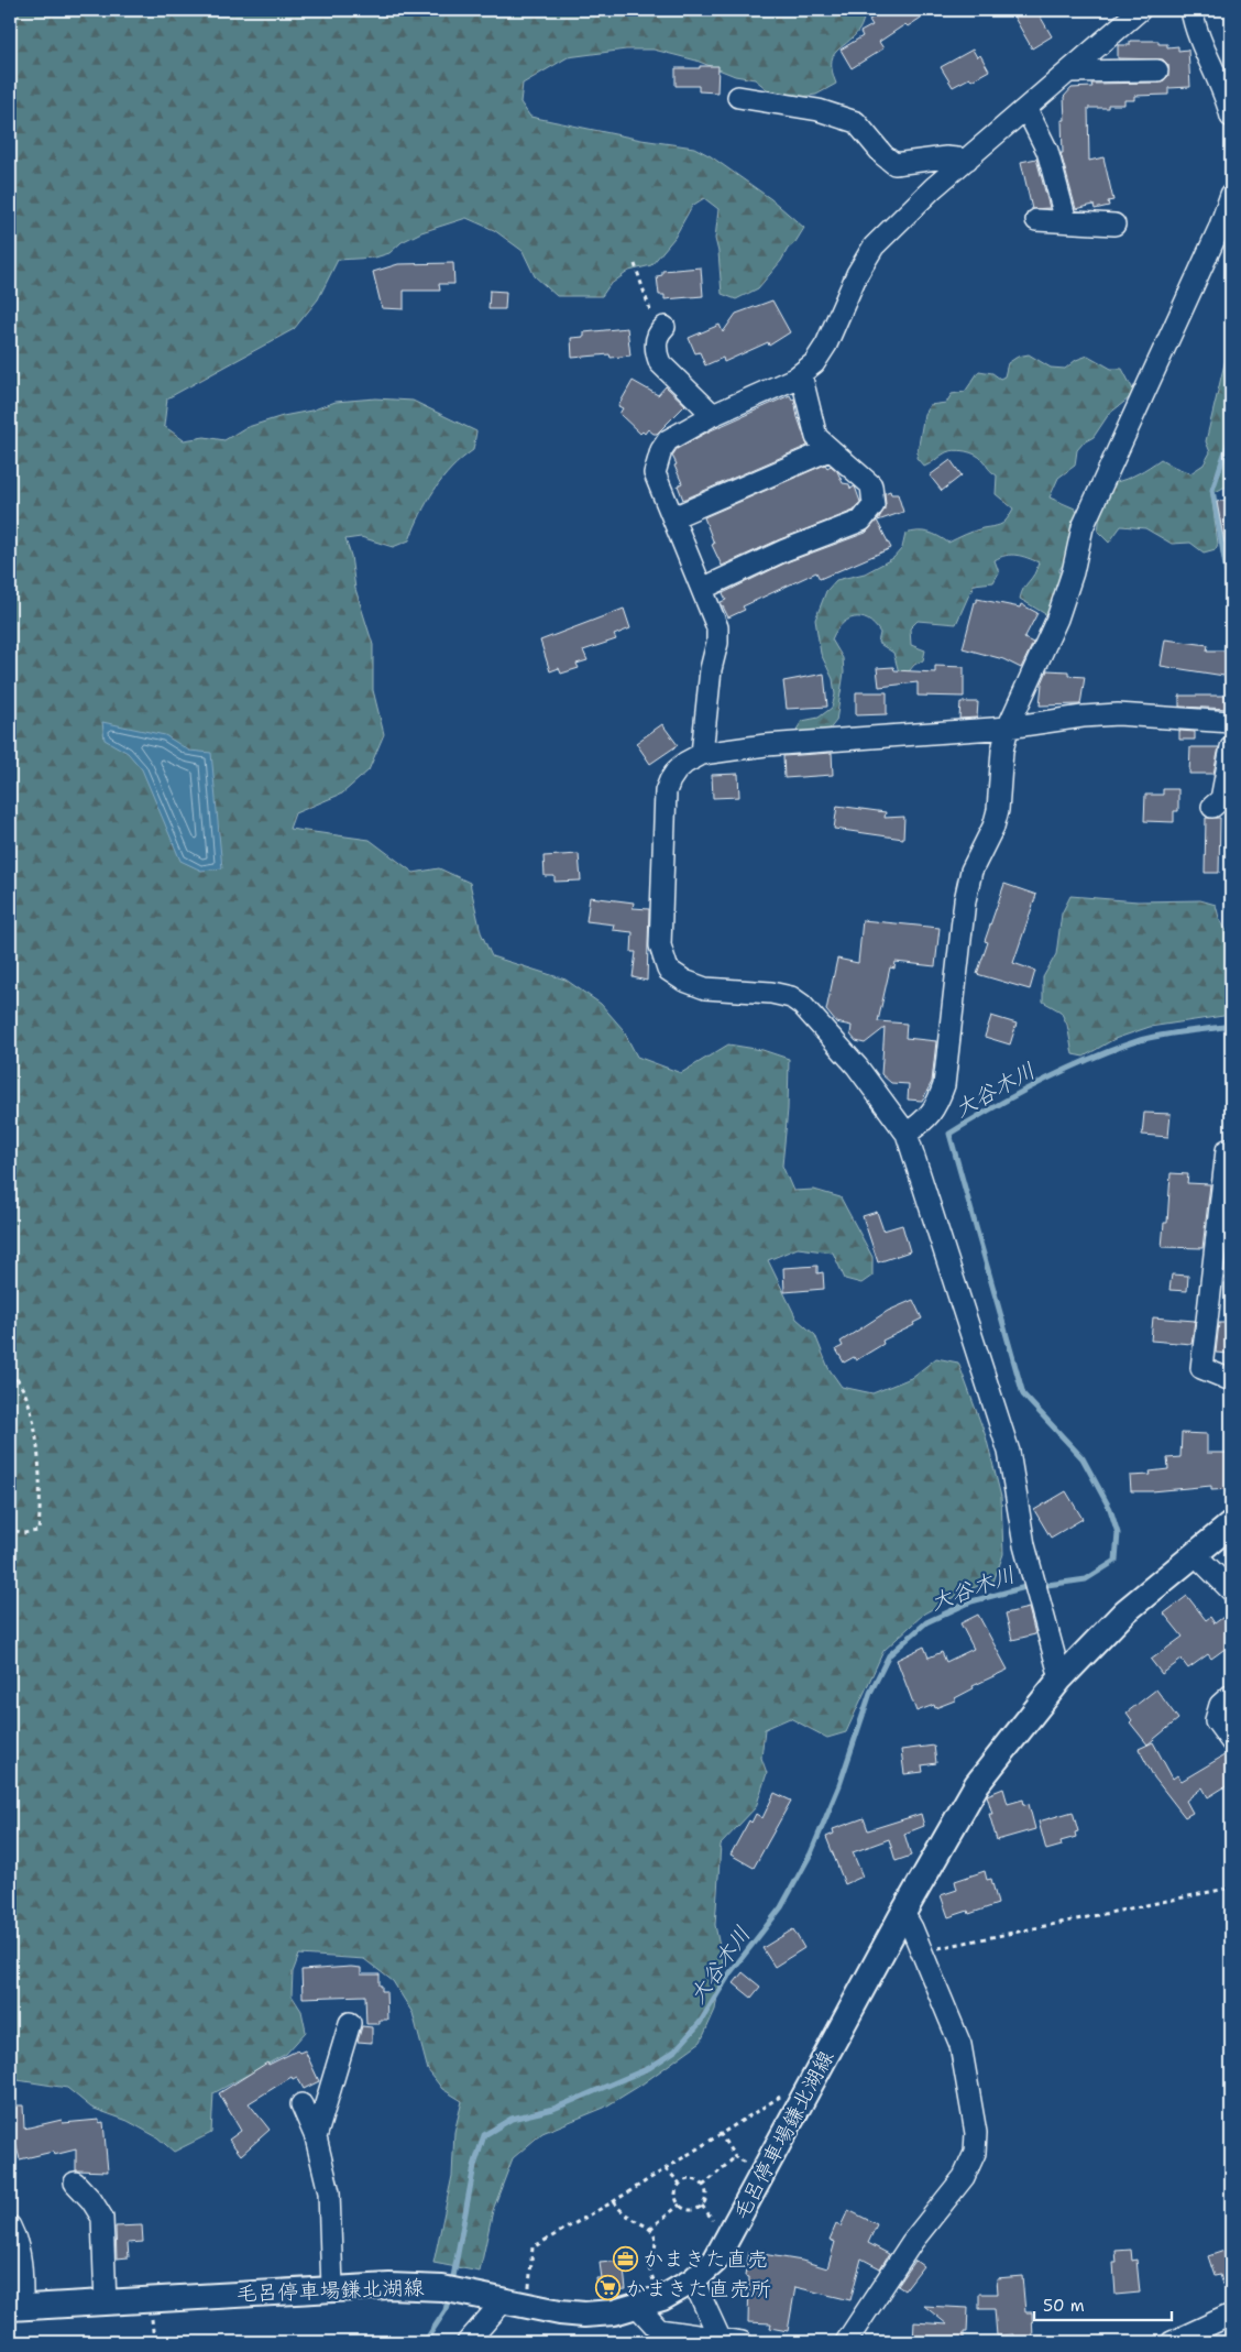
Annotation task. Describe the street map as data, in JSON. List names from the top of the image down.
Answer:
{
  "streets": {
    "main road": ["毛呂停車場鎌北湖線"]
  },
  "water": ["大谷木川"],
  "places": {
    "office": ["かまきた直売"],
    "supermarket": ["かまきた直売所"]
  },
  "scale_bar": "50 m"
}
